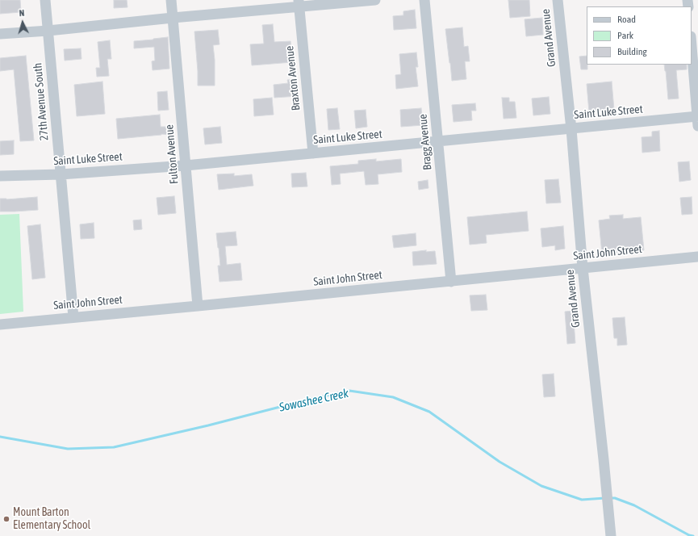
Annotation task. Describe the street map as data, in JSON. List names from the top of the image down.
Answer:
{
  "streets": {
    "street": [
      "Grand Avenue",
      "Braxton Avenue",
      "27th Avenue South",
      "Saint Luke Street",
      "Bragg Avenue",
      "Fulton Avenue",
      "Saint John Street"
    ]
  },
  "crossings": [
    ["Grand Avenue", "Saint Luke Street"],
    ["Grand Avenue", "Saint John Street"],
    ["Braxton Avenue", "Saint Luke Street"],
    ["27th Avenue South", "Saint Luke Street"],
    ["27th Avenue South", "Saint John Street"],
    ["Saint Luke Street", "Bragg Avenue"],
    ["Saint Luke Street", "Fulton Avenue"],
    ["Bragg Avenue", "Saint John Street"],
    ["Fulton Avenue", "Saint John Street"]
  ],
  "water": ["Sowashee Creek"],
  "places": ["Mount Barton Elementary School"],
  "legend": ["Road", "Park", "Building"],
  "north": "top"
}
